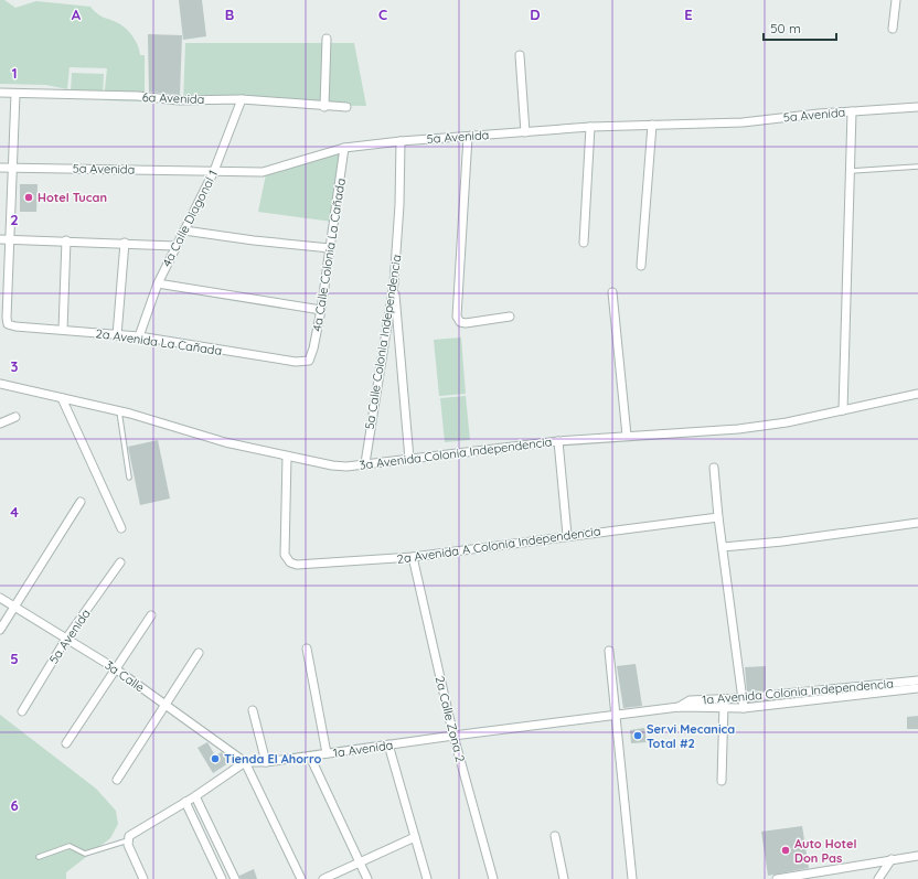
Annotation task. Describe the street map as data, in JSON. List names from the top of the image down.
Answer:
{
  "streets": {
    "street": [
      "6a Avenida",
      "5a Avenida",
      "4a Calle Diagonal 1",
      "4a Calle Colonia La Cañada",
      "2a Avenida La Cañada",
      "5a Calle Colonia Independencia",
      "3a Avenida Colonia Independencia",
      "2a Avenida A Colonia Independencia",
      "3a Calle",
      "1a Avenida Colonia Independencia",
      "2a Calle Zona 2",
      "1a Avenida"
    ]
  },
  "crossings": [
    ["6a Avenida", "4a Calle Diagonal 1"],
    ["5a Avenida", "4a Calle Diagonal 1"],
    ["5a Avenida", "4a Calle Colonia La Cañada"],
    ["5a Avenida", "5a Calle Colonia Independencia"],
    ["5a Avenida", "3a Calle"],
    ["4a Calle Diagonal 1", "2a Avenida La Cañada"],
    ["4a Calle Colonia La Cañada", "2a Avenida La Cañada"],
    ["5a Calle Colonia Independencia", "3a Avenida Colonia Independencia"],
    ["3a Avenida Colonia Independencia", "2a Avenida A Colonia Independencia"],
    ["2a Avenida A Colonia Independencia", "2a Calle Zona 2"],
    ["3a Calle", "1a Avenida"],
    ["1a Avenida Colonia Independencia", "2a Calle Zona 2"],
    ["1a Avenida Colonia Independencia", "1a Avenida"],
    ["2a Calle Zona 2", "1a Avenida"]
  ],
  "places": [
    "Hotel Tucan",
    "Servi Mecanica Total #2",
    "Tienda El Ahorro",
    "Auto Hotel Don Pas"
  ],
  "scale_bar": "50 m",
  "grid": {
    "columns": [
      "A",
      "B",
      "C",
      "D",
      "E"
    ],
    "rows": [
      "1",
      "2",
      "3",
      "4",
      "5",
      "6"
    ]
  }
}
